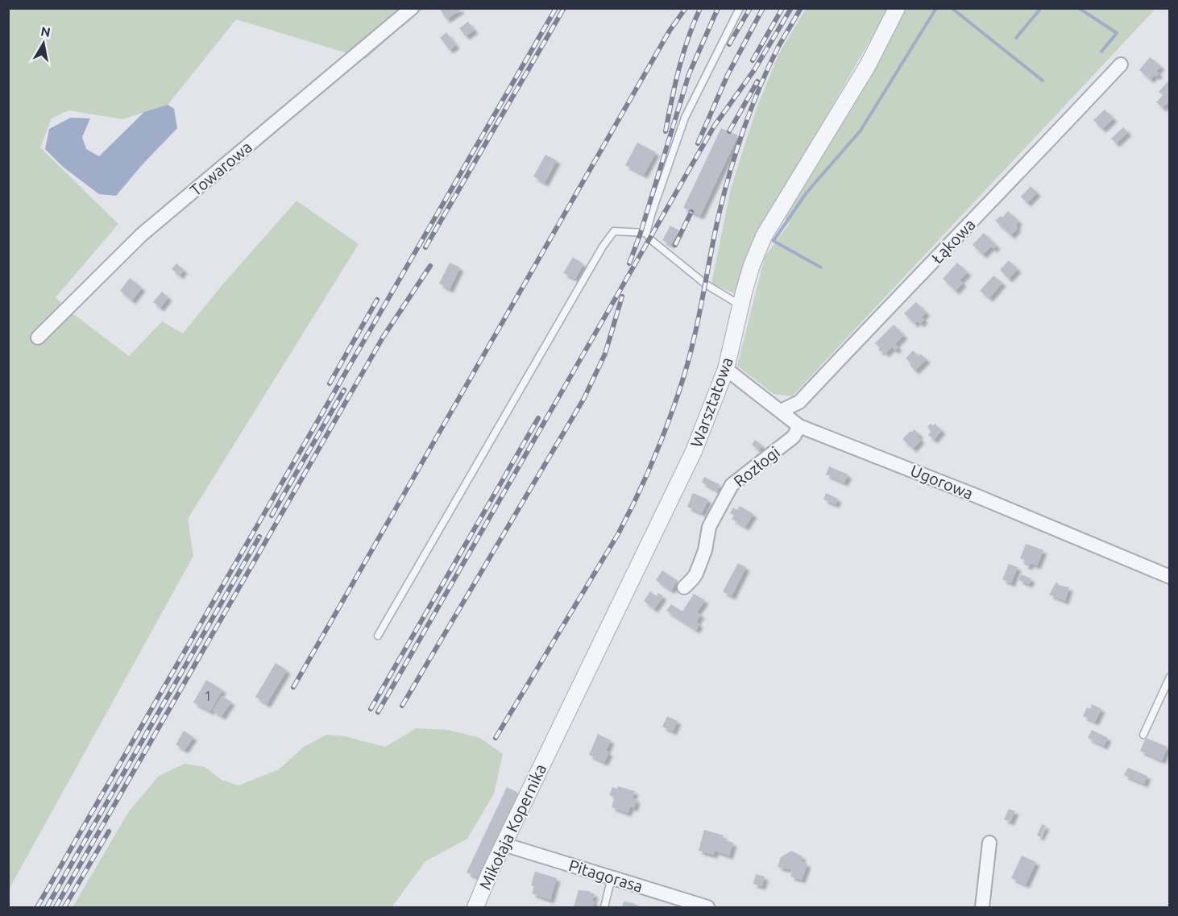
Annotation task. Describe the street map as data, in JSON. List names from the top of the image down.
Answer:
{
  "streets": {
    "street": [
      "Towarowa",
      "Łąkowa",
      "Warsztatowa",
      "Rozłogi",
      "Ugorowa",
      "Mikołaja Kopernika",
      "Pitagorasa"
    ]
  },
  "crossings": [
    ["Łąkowa", "Ugorowa"],
    ["Warsztatowa", "Ugorowa"],
    ["Warsztatowa", "Mikołaja Kopernika"],
    ["Rozłogi", "Ugorowa"],
    ["Mikołaja Kopernika", "Pitagorasa"]
  ],
  "house_numbers": ["1"],
  "north": "top"
}
